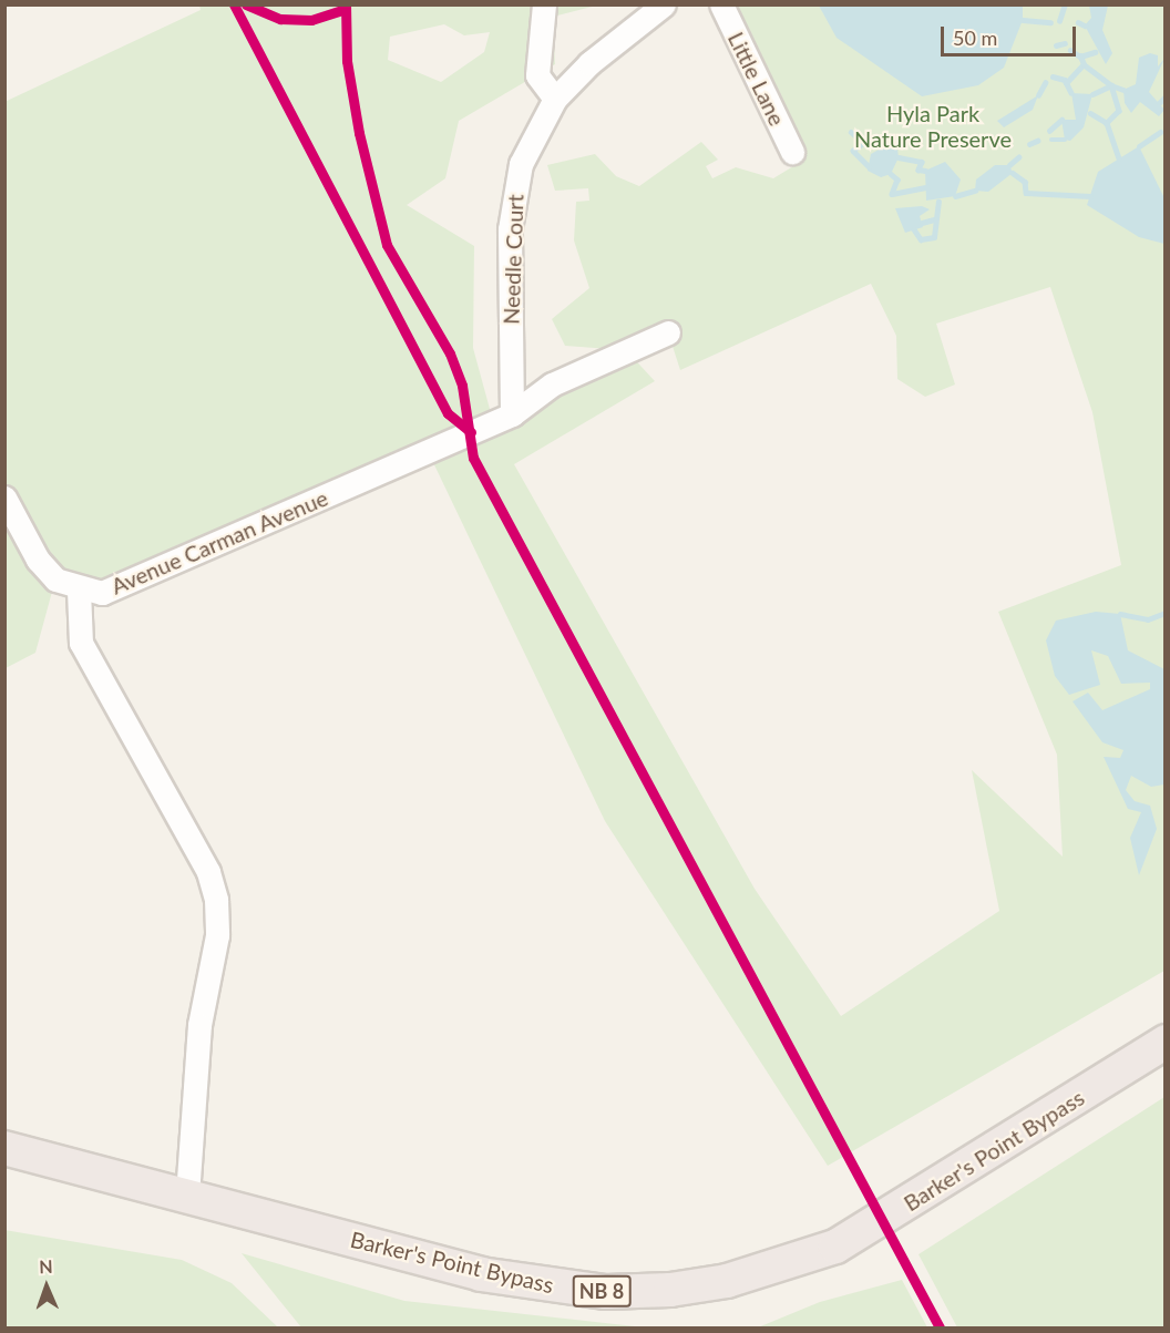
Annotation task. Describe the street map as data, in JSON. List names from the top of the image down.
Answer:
{
  "streets": {
    "highway": ["Barker's Point Bypass", "NB 8"],
    "street": ["Little Lane", "Needle Court", "Avenue Carman Avenue"]
  },
  "crossings": [
    ["Needle Court", "Avenue Carman Avenue"]
  ],
  "parks": ["Hyla Park Nature Preserve"],
  "scale_bar": "50 m",
  "north": "top"
}
